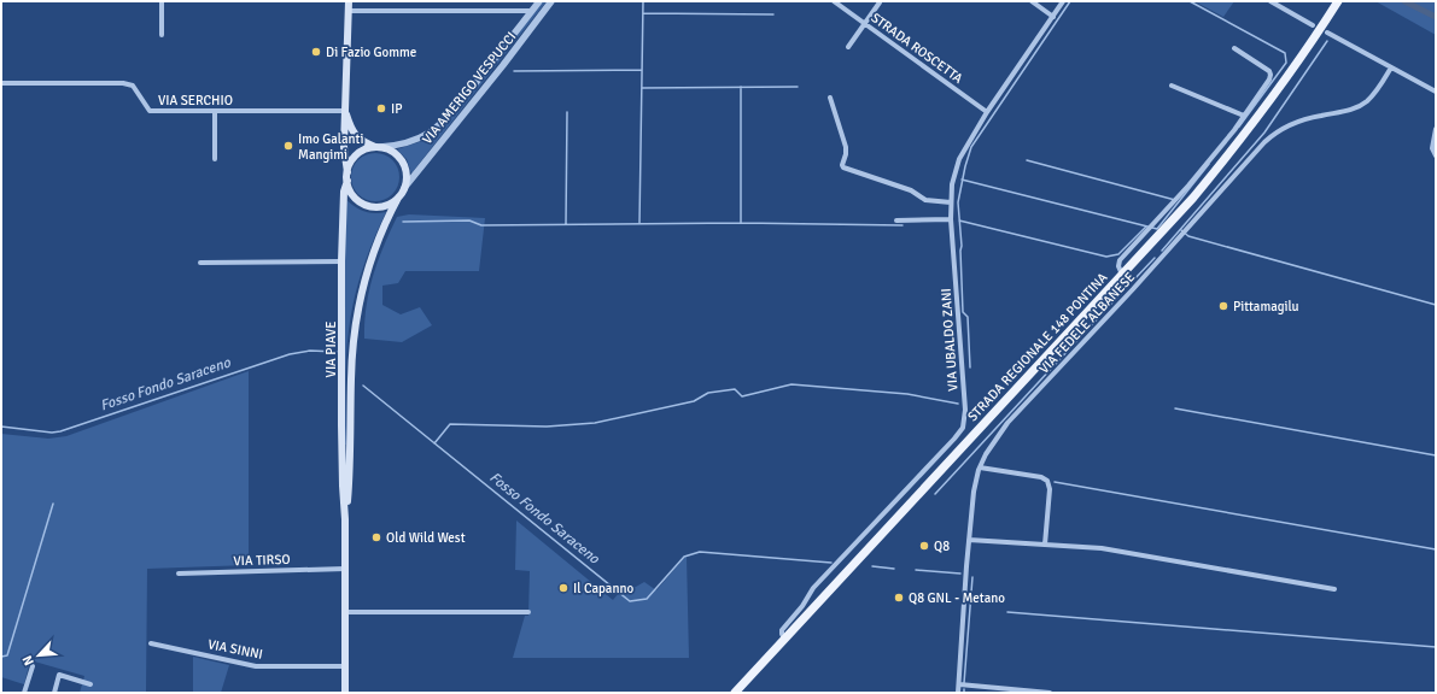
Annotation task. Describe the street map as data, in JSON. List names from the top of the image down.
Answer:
{
  "streets": {
    "main road": ["STRADA REGIONALE 148 PONTINA", "VIA PIAVE"],
    "street": [
      "STRADA ROSCETTA",
      "VIA AMERIGO VESPUCCI",
      "VIA SERCHIO",
      "VIA FEDELE ALBANESE",
      "VIA UBALDO ZANI",
      "VIA TIRSO",
      "VIA SINNI"
    ]
  },
  "crossings": [
    ["STRADA ROSCETTA", "VIA UBALDO ZANI"],
    ["VIA AMERIGO VESPUCCI", "VIA PIAVE"],
    ["VIA UBALDO ZANI", "STRADA REGIONALE 148 PONTINA"],
    ["VIA PIAVE", "VIA TIRSO"],
    ["VIA PIAVE", "VIA SINNI"]
  ],
  "water": ["Fosso Fondo Saraceno"],
  "places": [
    "Di Fazio Gomme",
    "IP",
    "Imo Galanti Mangimi",
    "Pittamagilu",
    "Old Wild West",
    "Q8",
    "Il Capanno",
    "Q8 GNL - Metano"
  ],
  "north": "bottom left"
}
